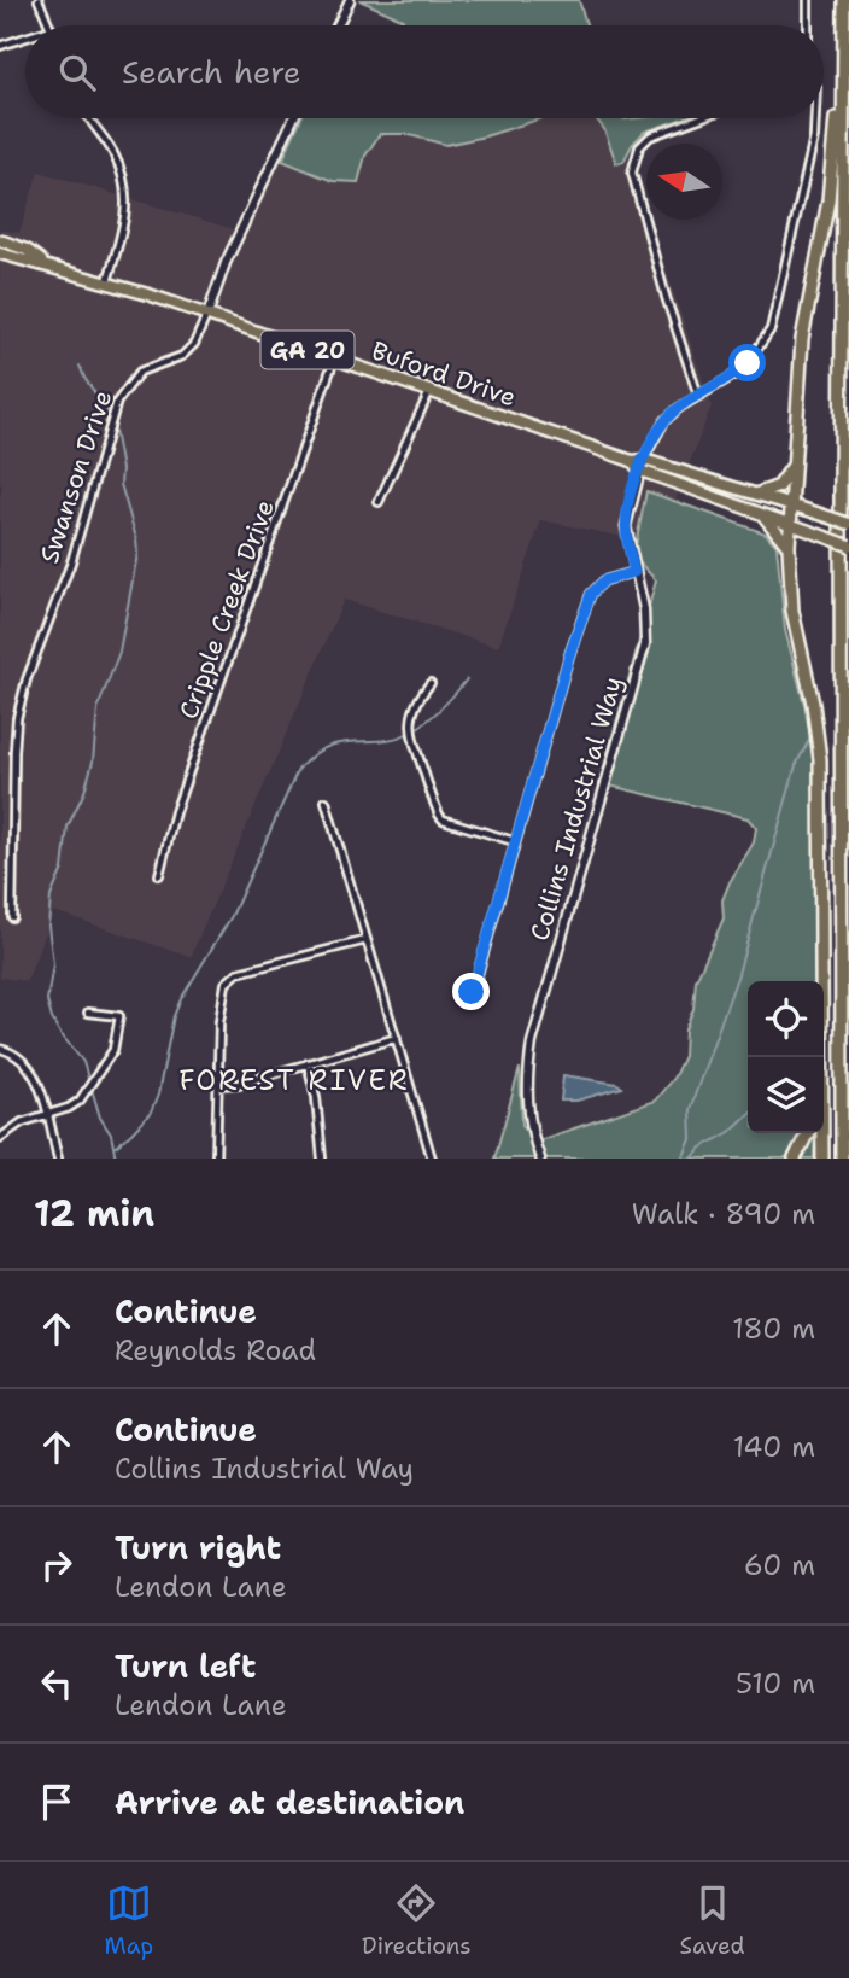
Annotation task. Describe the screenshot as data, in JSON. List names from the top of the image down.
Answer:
{
  "streets": {
    "highway": ["GA 20", "Buford Drive"],
    "street": ["Swanson Drive", "Cripple Creek Drive", "Collins Industrial Way"]
  },
  "crossings": [
    ["Buford Drive", "Swanson Drive"],
    ["Buford Drive", "Cripple Creek Drive"],
    ["Buford Drive", "Collins Industrial Way"]
  ],
  "districts": ["FOREST RIVER"],
  "north": "left",
  "page": {
    "search": "Search here",
    "heading": ["12 min", "Walk · 890 m"],
    "list": [
      ["Continue", "Reynolds Road", "180 m"],
      ["Continue", "Collins Industrial Way", "140 m"],
      ["Turn right", "Lendon Lane", "60 m"],
      ["Turn left", "Lendon Lane", "510 m"],
      "Arrive at destination"
    ],
    "nav": ["Map", "Directions", "Saved"]
  }
}
